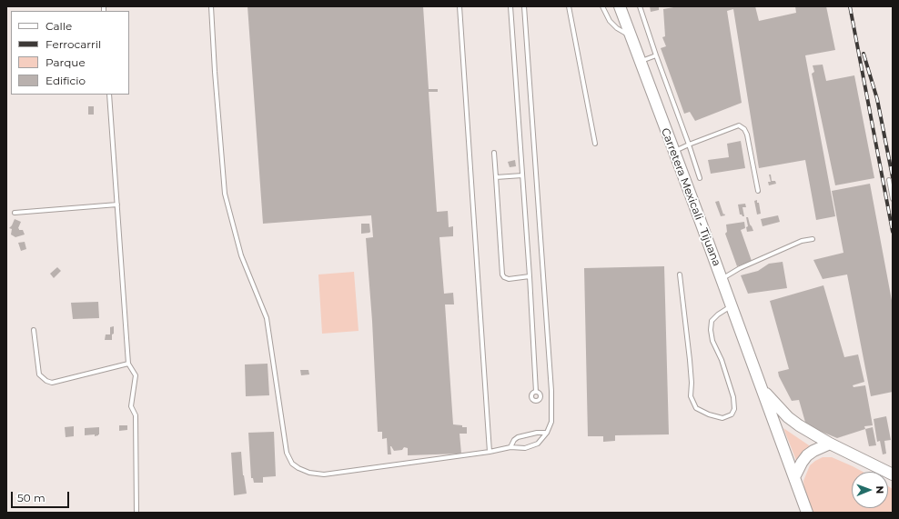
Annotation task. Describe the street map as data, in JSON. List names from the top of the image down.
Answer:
{
  "streets": {
    "main road": ["Carretera Mexicali - Tijuana"]
  },
  "legend": [
    "Calle",
    "Ferrocarril",
    "Parque",
    "Edificio"
  ],
  "scale_bar": "50 m",
  "north": "right"
}
